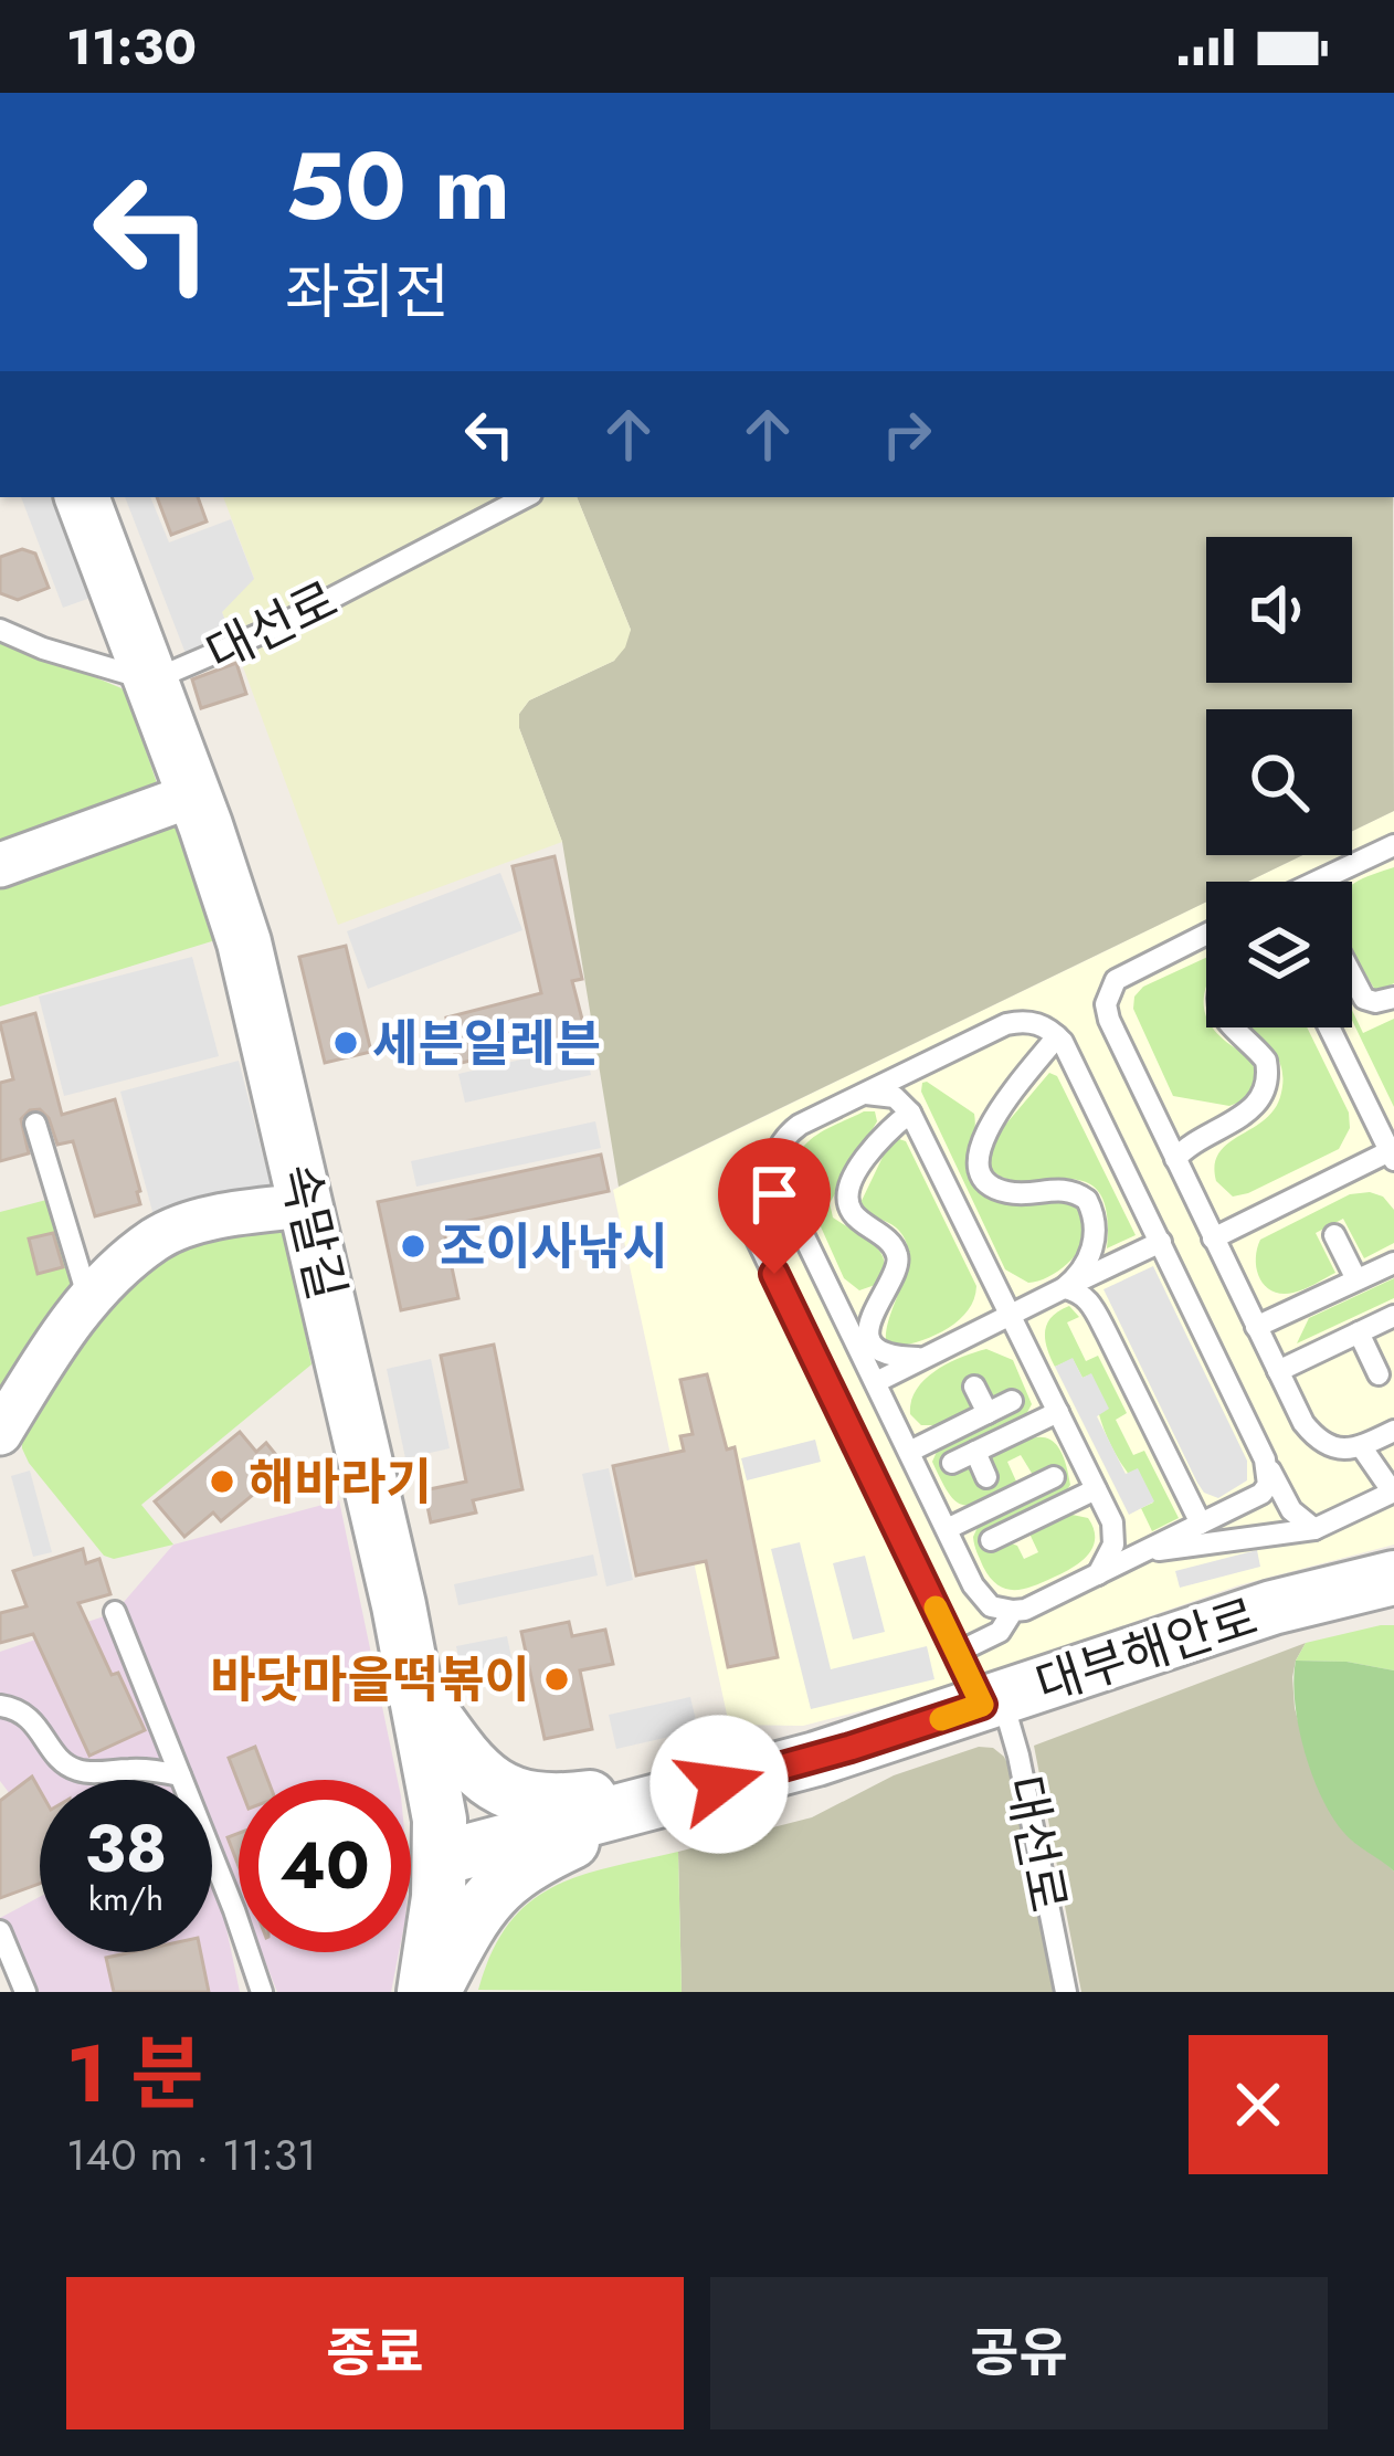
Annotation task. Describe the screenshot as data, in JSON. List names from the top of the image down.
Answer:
{
  "streets": {
    "street": ["속말길", "대부해안로"],
    "lane": ["대선로"]
  },
  "crossings": [
    ["대선로", "속말길"],
    ["대선로", "대부해안로"],
    ["속말길", "대부해안로"]
  ],
  "places": [
    "세븐일레븐",
    "조이사낚시",
    "해바라기",
    "바닷마을떡볶이"
  ],
  "page": {
    "status": "11:30",
    "turn": ["50 m", "좌회전"],
    "speed": "38 km/h",
    "limit": "40",
    "heading": ["1 분", "140 m · 11:31"],
    "buttons": ["종료", "공유"]
  }
}
